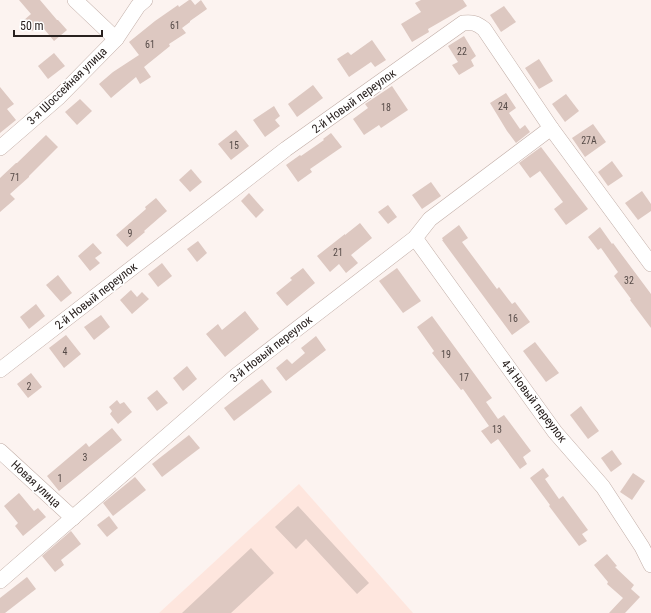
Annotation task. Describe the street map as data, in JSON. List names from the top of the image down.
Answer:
{
  "streets": {
    "street": [
      "3-я Шоссейная улица",
      "2-й Новый переулок",
      "3-й Новый переулок",
      "4-й Новый переулок",
      "Новая улица"
    ]
  },
  "crossings": [
    ["2-й Новый переулок", "3-й Новый переулок"],
    ["3-й Новый переулок", "4-й Новый переулок"],
    ["3-й Новый переулок", "Новая улица"]
  ],
  "house_numbers": [
    "61",
    "61",
    "22",
    "24",
    "18",
    "27А",
    "15",
    "71",
    "9",
    "21",
    "32",
    "16",
    "4",
    "19",
    "17",
    "2",
    "13",
    "3",
    "1"
  ],
  "scale_bar": "50 m"
}
